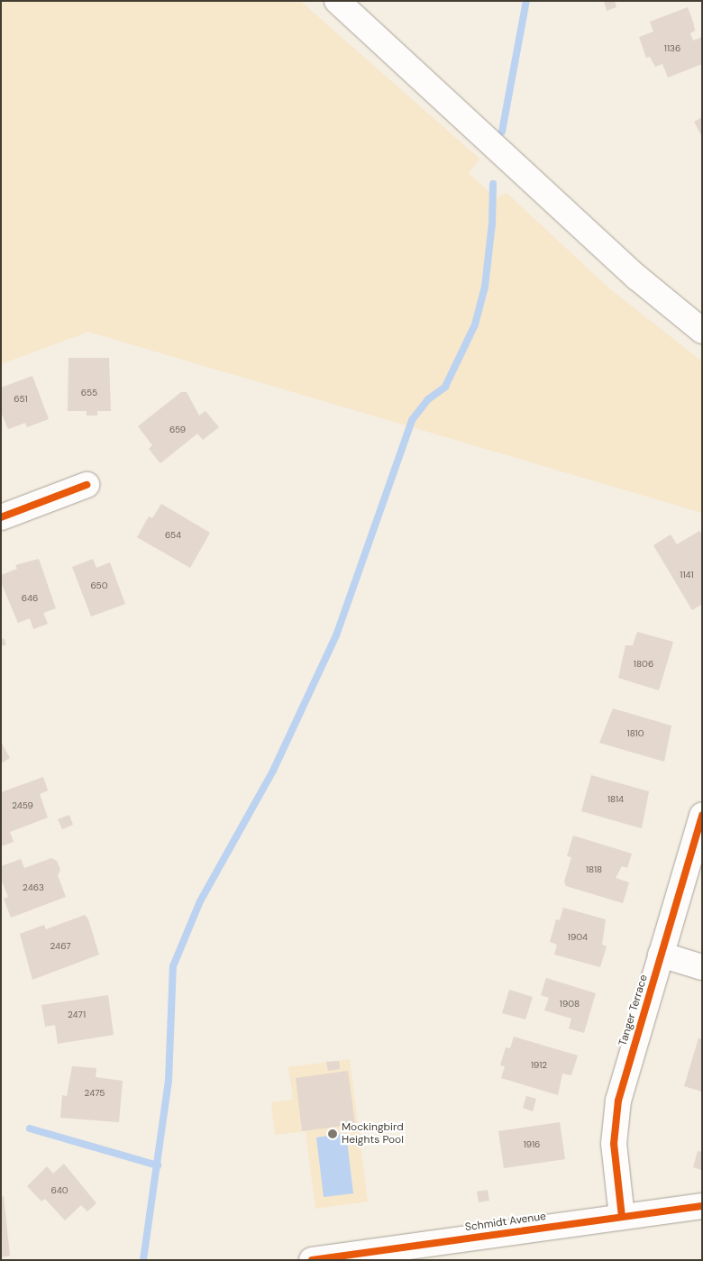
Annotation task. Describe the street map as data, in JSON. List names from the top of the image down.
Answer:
{
  "streets": {
    "street": ["Tanger Terrace", "Schmidt Avenue"]
  },
  "crossings": [
    ["Tanger Terrace", "Schmidt Avenue"]
  ],
  "places": ["Mockingbird Heights Pool"],
  "house_numbers": [
    "1136",
    "655",
    "651",
    "659",
    "654",
    "1141",
    "650",
    "646",
    "1806",
    "1810",
    "1814",
    "2459",
    "1818",
    "2463",
    "1904",
    "2467",
    "1908",
    "2471",
    "1912",
    "2475",
    "1916",
    "640"
  ]
}
